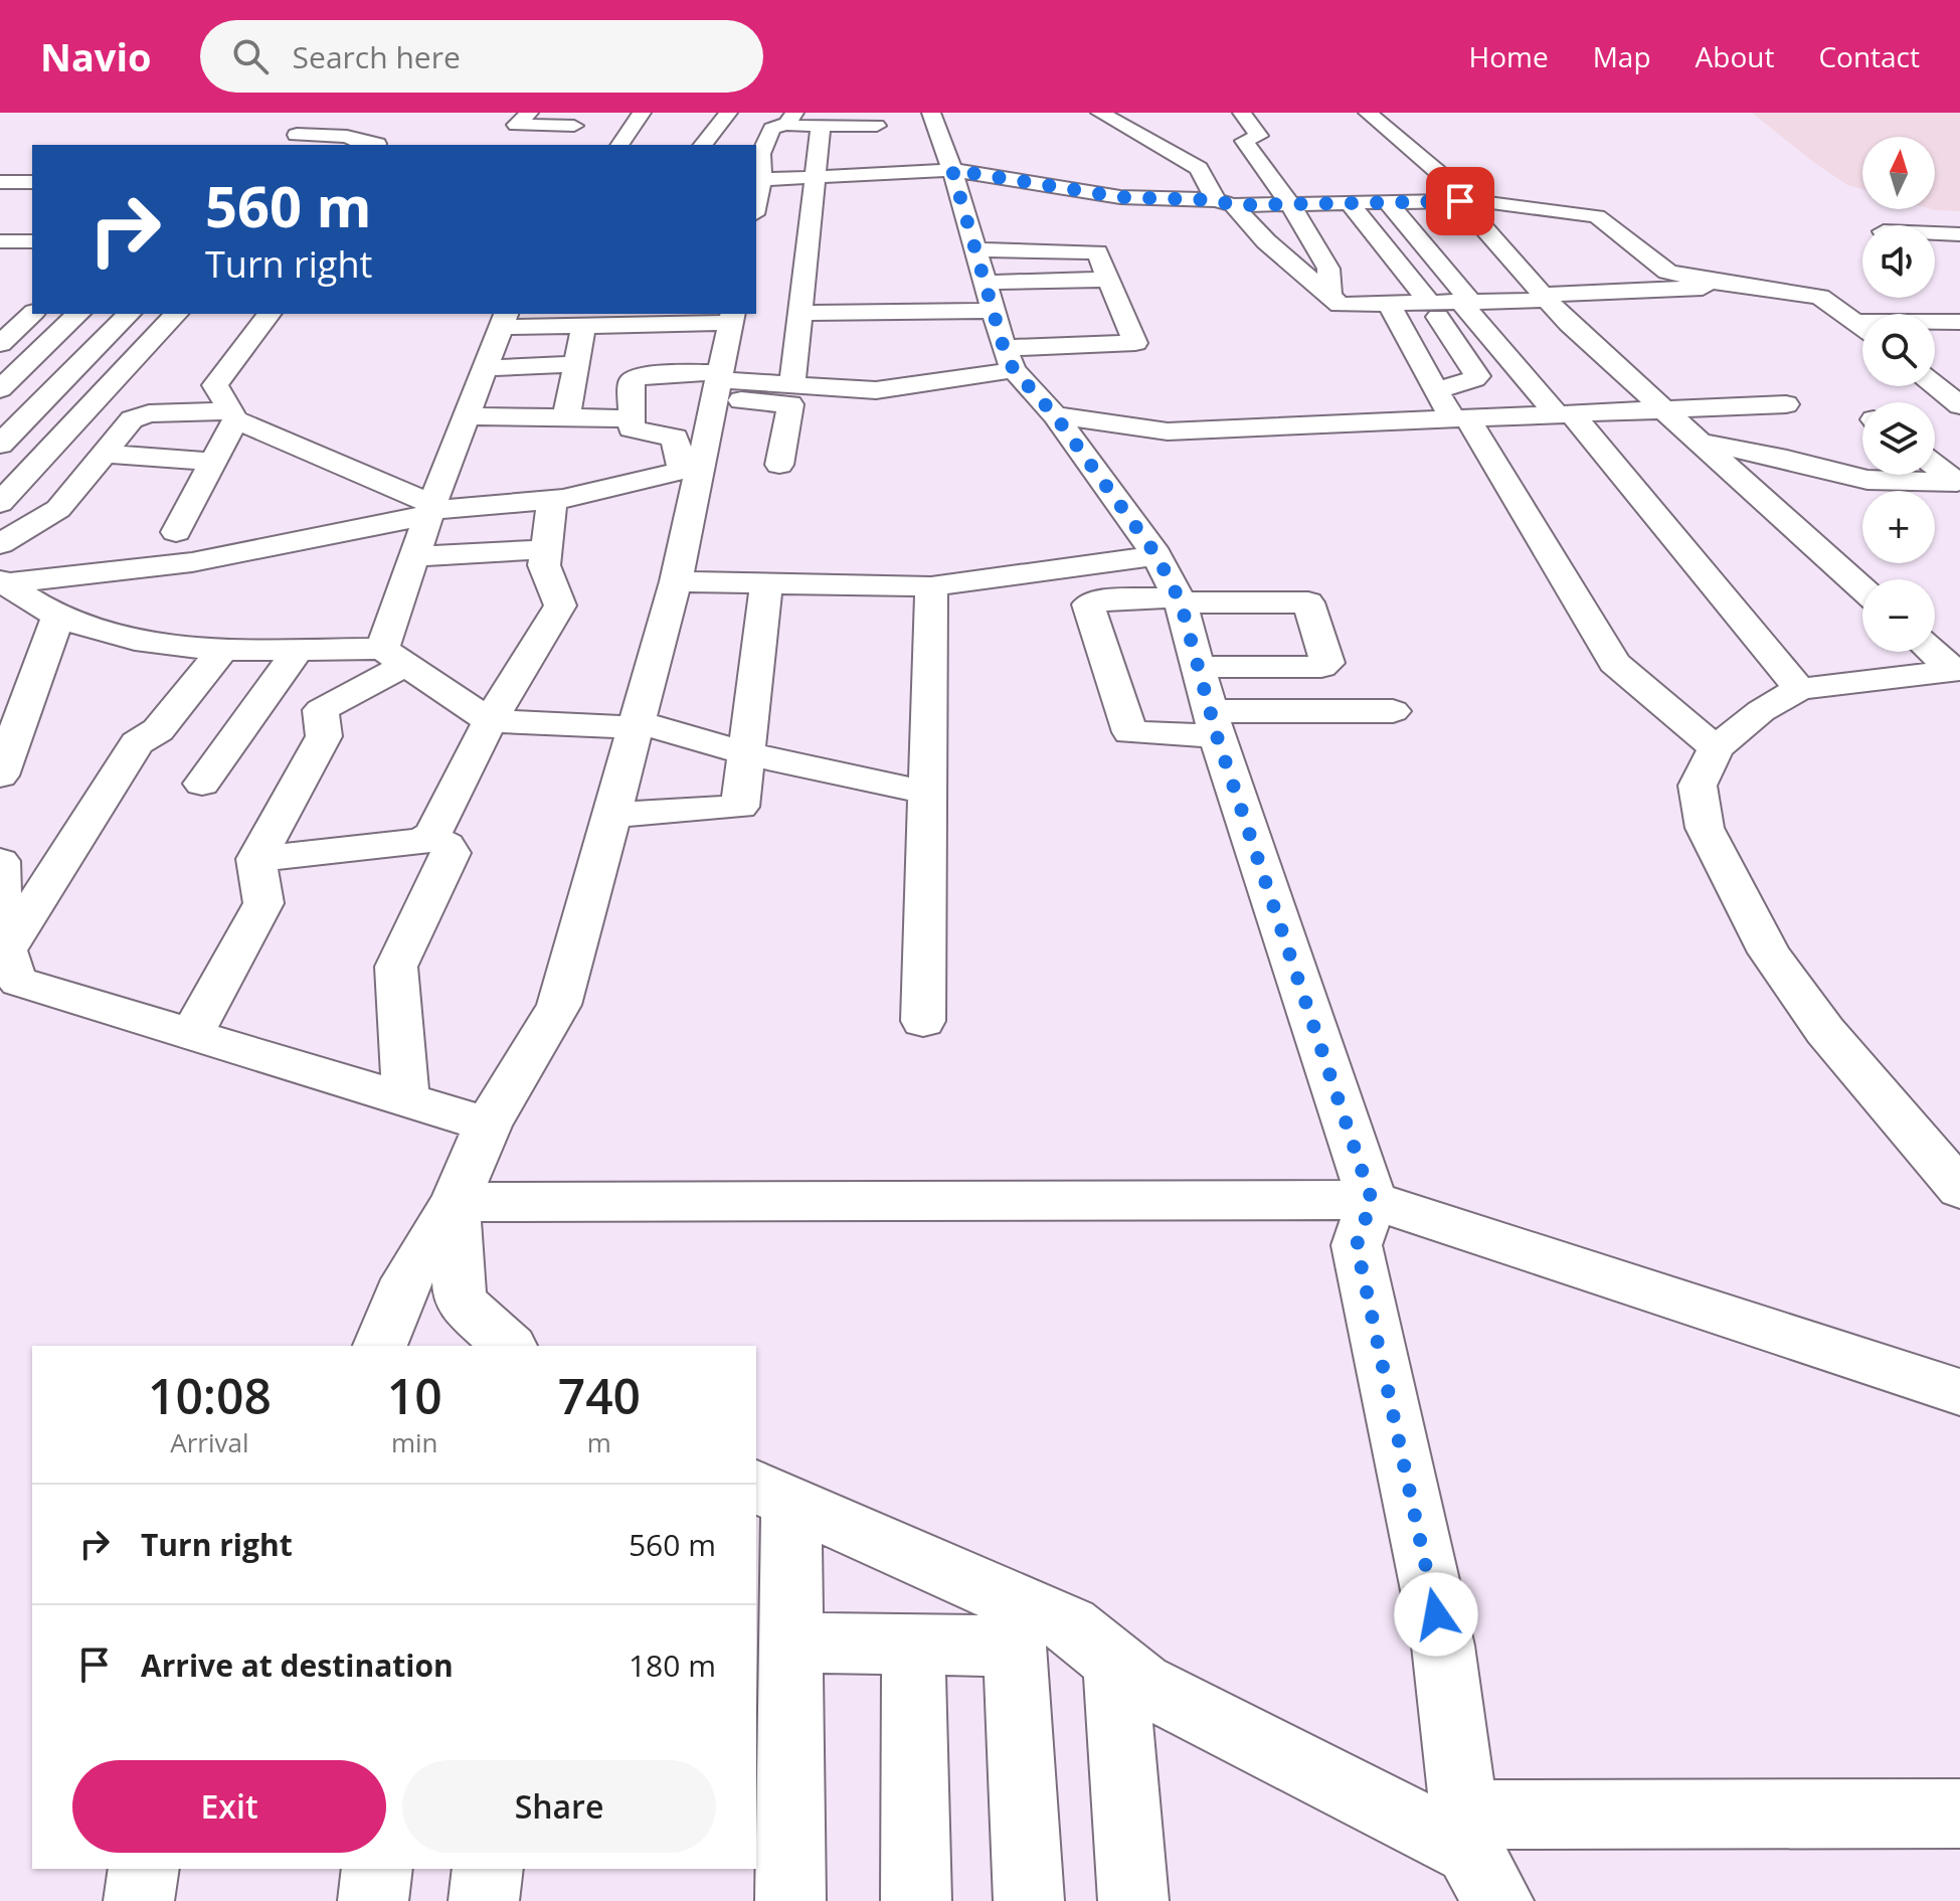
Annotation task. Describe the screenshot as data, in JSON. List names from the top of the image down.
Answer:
{
  "north": "top",
  "page": {
    "header": "Navio",
    "search": "Search here",
    "nav": [
      "Home",
      "Map",
      "About",
      "Contact"
    ],
    "map_buttons": ["+", "−"],
    "turn": ["560 m", "Turn right"],
    "eta": [
      "10:08",
      "Arrival",
      "10",
      "min",
      "740",
      "m"
    ],
    "list": [
      {
        "name": "Turn right",
        "value": "560 m"
      },
      {
        "name": "Arrive at destination",
        "value": "180 m"
      }
    ],
    "buttons": ["Exit", "Share"]
  }
}
